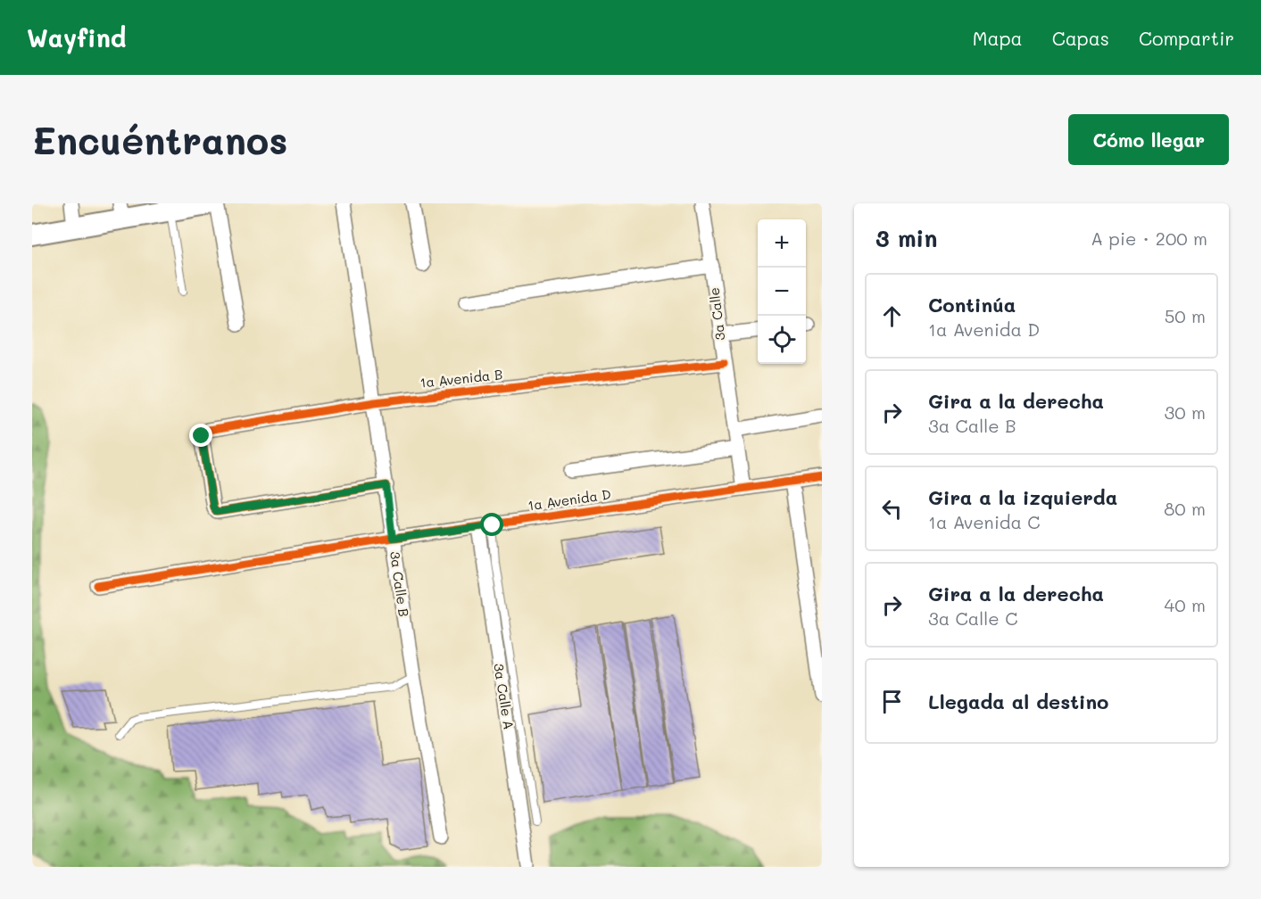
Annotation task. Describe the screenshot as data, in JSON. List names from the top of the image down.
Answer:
{
  "streets": {
    "street": [
      "3a Calle",
      "1a Avenida B",
      "1a Avenida D",
      "3a Calle B",
      "3a Calle A"
    ]
  },
  "crossings": [
    ["3a Calle", "1a Avenida B"],
    ["3a Calle", "1a Avenida D"],
    ["1a Avenida B", "3a Calle B"],
    ["1a Avenida D", "3a Calle B"],
    ["1a Avenida D", "3a Calle A"]
  ],
  "page": {
    "header": "Wayfind",
    "nav": ["Mapa", "Capas", "Compartir"],
    "buttons": "Cómo llegar",
    "title": "Encuéntranos",
    "heading": ["3 min", "A pie · 200 m"],
    "map_buttons": ["+", "−"],
    "list": [
      ["Continúa", "1a Avenida D", "50 m"],
      ["Gira a la derecha", "3a Calle B", "30 m"],
      ["Gira a la izquierda", "1a Avenida C", "80 m"],
      ["Gira a la derecha", "3a Calle C", "40 m"],
      "Llegada al destino"
    ]
  }
}
